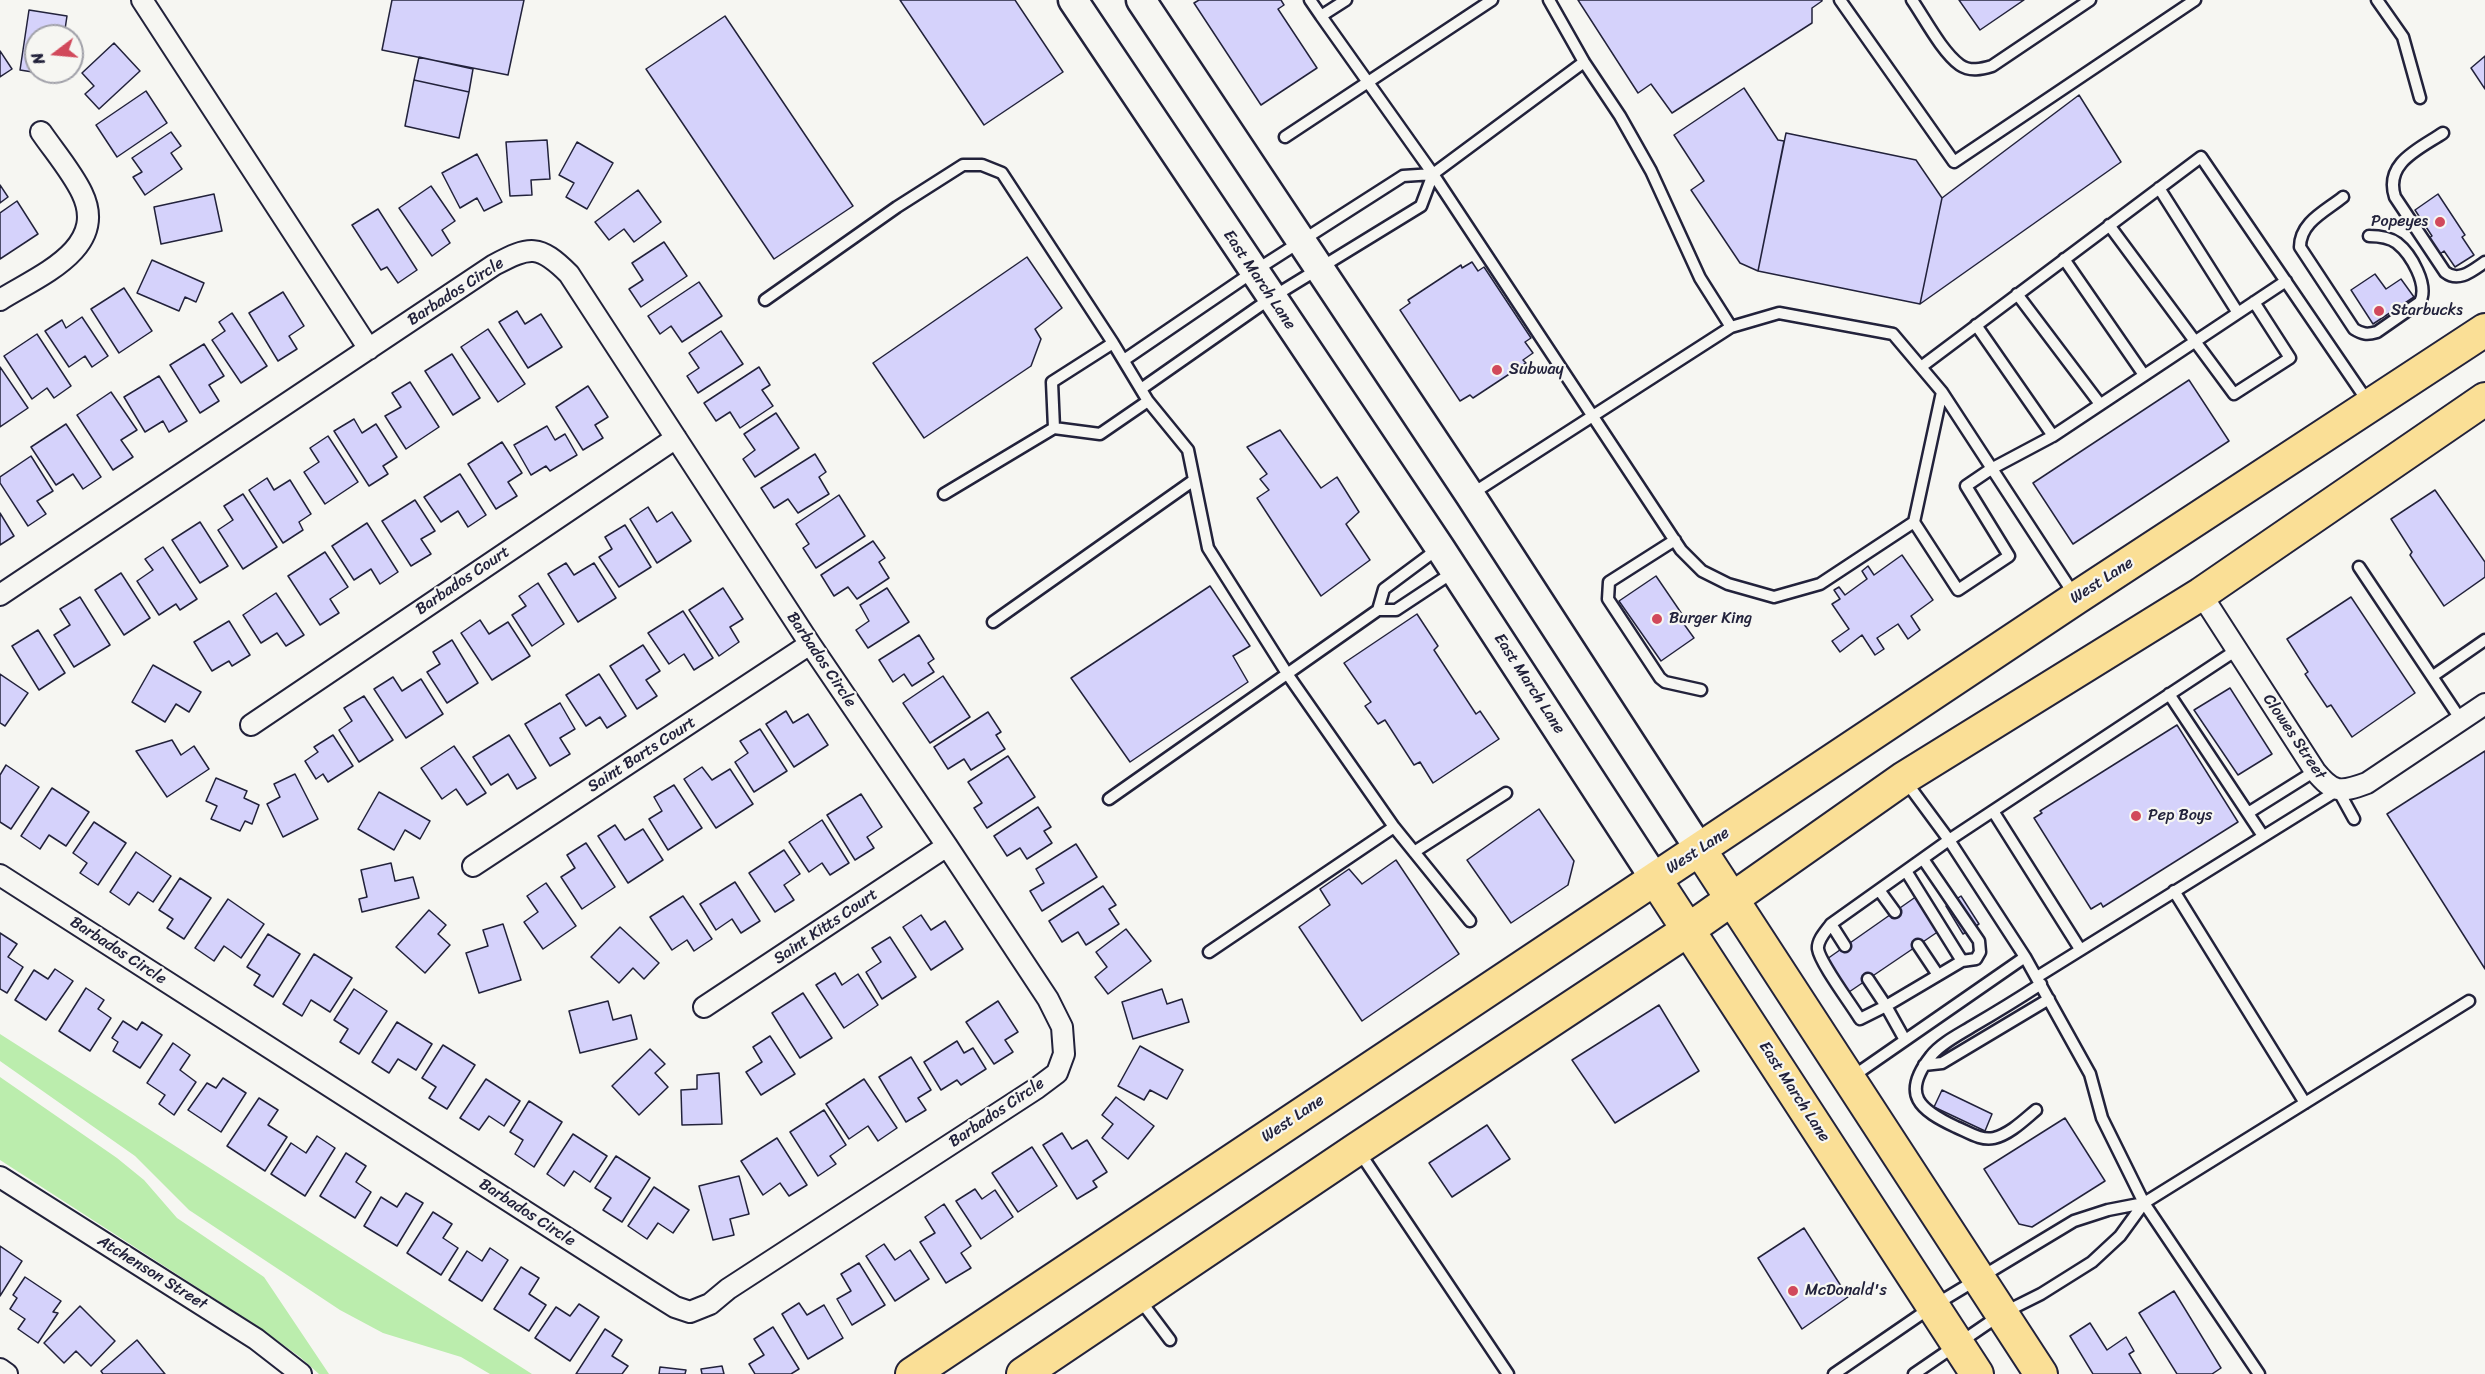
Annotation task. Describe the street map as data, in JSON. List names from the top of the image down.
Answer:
{
  "streets": {
    "main road": ["East March Lane", "West Lane"],
    "street": [
      "Barbados Circle",
      "Barbados Court",
      "Clowes Street",
      "Saint Barts Court",
      "Saint Kitts Court",
      "Atchenson Street"
    ]
  },
  "crossings": [
    ["East March Lane", "West Lane"],
    ["Barbados Circle", "Barbados Court"],
    ["Barbados Circle", "Saint Barts Court"],
    ["Barbados Circle", "Saint Kitts Court"]
  ],
  "places": [
    "Popeyes",
    "Starbucks",
    "Subway",
    "Burger King",
    "Pep Boys",
    "McDonald's"
  ],
  "north": "left"
}
